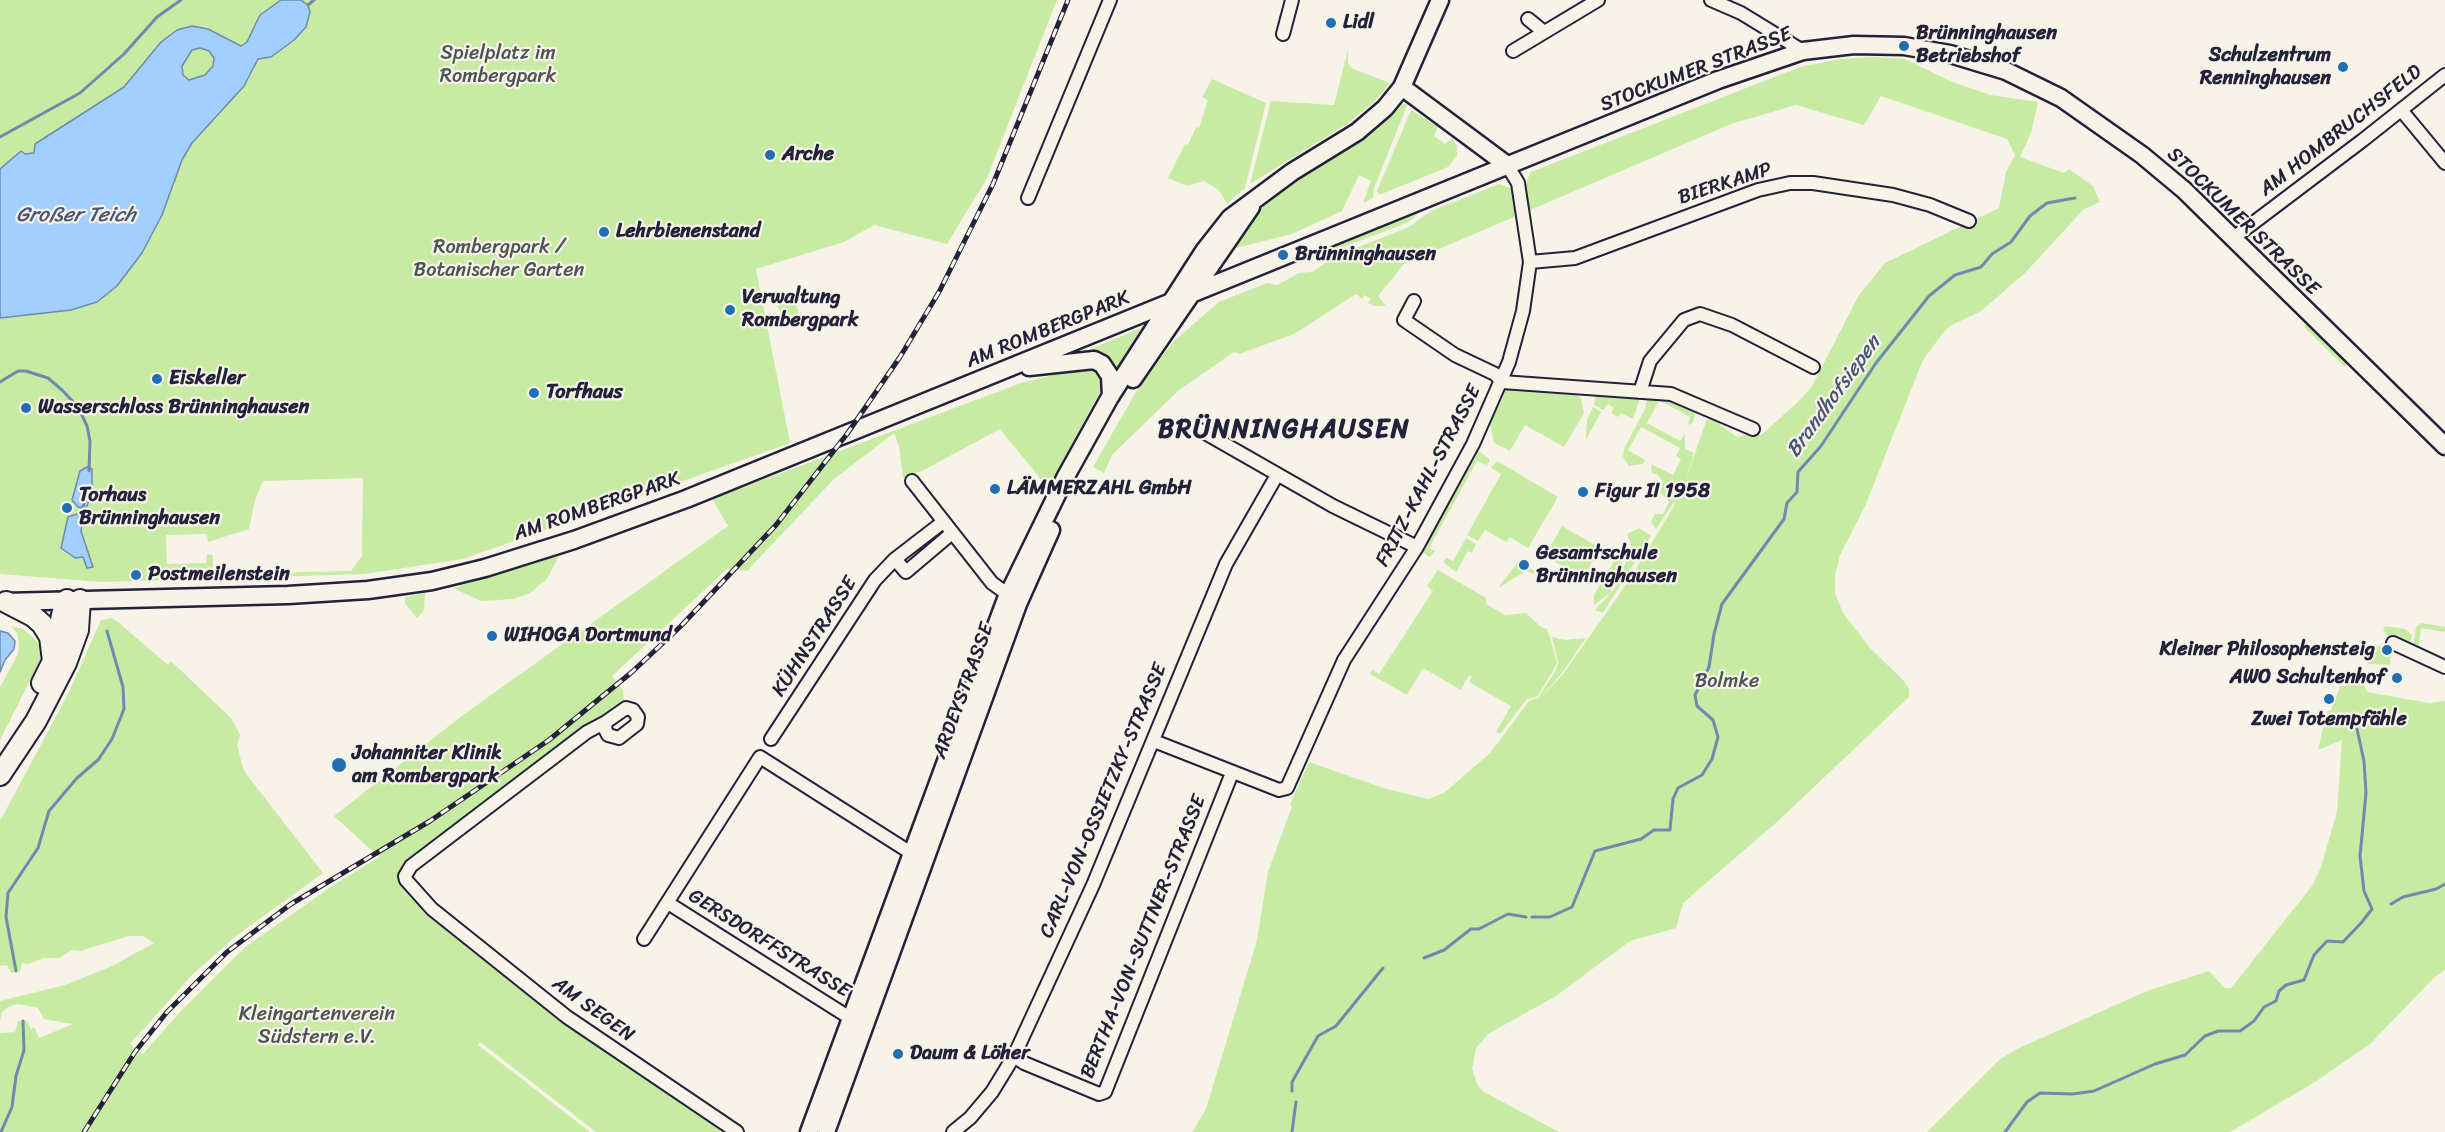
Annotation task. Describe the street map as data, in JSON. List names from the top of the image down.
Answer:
{
  "streets": {
    "main road": ["STOCKUMER STRASSE", "AM ROMBERGPARK", "ARDEYSTRASSE"],
    "street": [
      "AM HOMBRUCHSFELD",
      "BIERKAMP",
      "FRITZ-KAHL-STRASSE",
      "KÜHNSTRASSE",
      "CARL-VON-OSSIETZKY-STRASSE",
      "BERTHA-VON-SUTTNER-STRASSE",
      "GERSDORFFSTRASSE",
      "AM SEGEN"
    ]
  },
  "crossings": [
    ["STOCKUMER STRASSE", "AM HOMBRUCHSFELD"],
    ["STOCKUMER STRASSE", "AM ROMBERGPARK"],
    ["STOCKUMER STRASSE", "FRITZ-KAHL-STRASSE"],
    ["STOCKUMER STRASSE", "ARDEYSTRASSE"],
    ["BIERKAMP", "FRITZ-KAHL-STRASSE"],
    ["AM ROMBERGPARK", "ARDEYSTRASSE"],
    ["FRITZ-KAHL-STRASSE", "BERTHA-VON-SUTTNER-STRASSE"],
    ["ARDEYSTRASSE", "GERSDORFFSTRASSE"],
    ["CARL-VON-OSSIETZKY-STRASSE", "BERTHA-VON-SUTTNER-STRASSE"]
  ],
  "districts": ["BRÜNNINGHAUSEN"],
  "water": ["Großer Teich", "Brandhofsiepen"],
  "parks": [
    "Spielplatz im Rombergpark",
    "Rombergpark / Botanischer Garten",
    "Bolmke",
    "Kleingartenverein Südstern e.V."
  ],
  "places": [
    "Lidl",
    "Brünninghausen Betriebshof",
    "Schulzentrum Renninghausen",
    "Arche",
    "Lehrbienenstand",
    "Brünninghausen",
    "Verwaltung Rombergpark",
    "Eiskeller",
    "Torfhaus",
    "Wasserschloss Brünninghausen",
    "LÄMMERZAHL GmbH",
    "Figur II 1958",
    "Torhaus Brünninghausen",
    "Gesamtschule Brünninghausen",
    "Postmeilenstein",
    "WIHOGA Dortmund",
    "Kleiner Philosophensteig",
    "AWO Schultenhof",
    "Zwei Totempfähle",
    "Johanniter Klinik am Rombergpark",
    "Daum & Löher"
  ]
}
